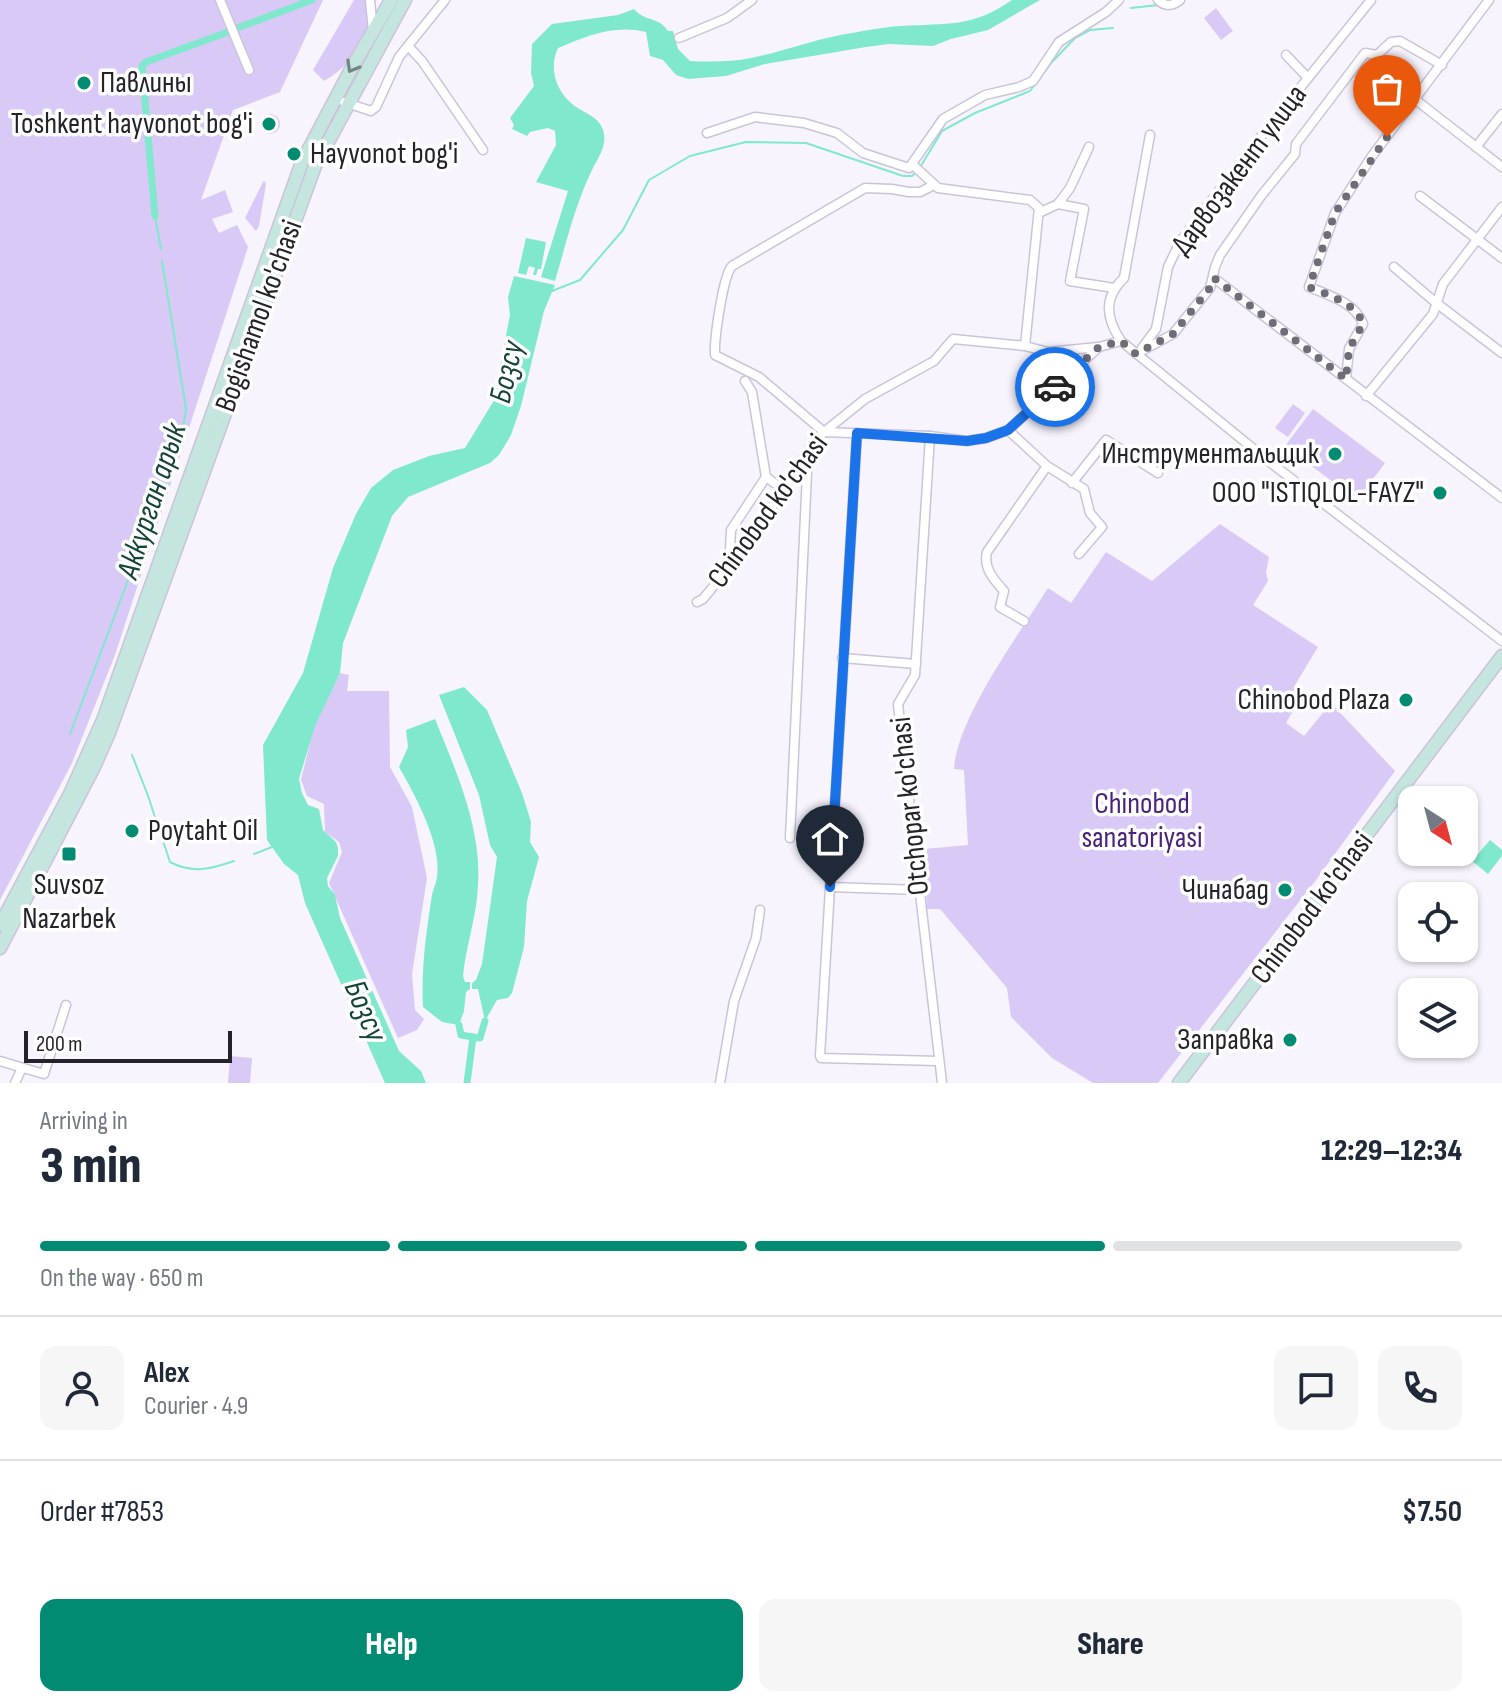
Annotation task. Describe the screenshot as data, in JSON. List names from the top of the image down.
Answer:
{
  "streets": {
    "main road": ["Bogishamol ko'chasi", "Chinobod ko'chasi"],
    "street": ["Дарвозакент улица", "Otchopar ko'chasi"]
  },
  "water": ["Бозсу", "Аккурган арык"],
  "parks": ["Chinobod sanatoriyasi"],
  "places": {
    "other": [
      "Павлины",
      "Toshkent hayvonot bog'i",
      "Hayvonot bog'i",
      "Инструментальщик",
      "ООО \"ISTIQLOL-FAYZ\"",
      "Chinobod Plaza",
      "Poytaht Oil",
      "Чинабад",
      "Заправка"
    ],
    "transit": ["Suvsoz Nazarbek"]
  },
  "scale_bar": "200 m",
  "north": "bottom right",
  "page": {
    "scale": "200 m",
    "heading": ["3 min", "Arriving in", "12:29–12:34"],
    "panel": [
      "Alex",
      "Courier · 4.9",
      "Order #7853",
      "$7.50"
    ],
    "bar": "On the way · 650 m",
    "buttons": ["Help", "Share"]
  }
}
